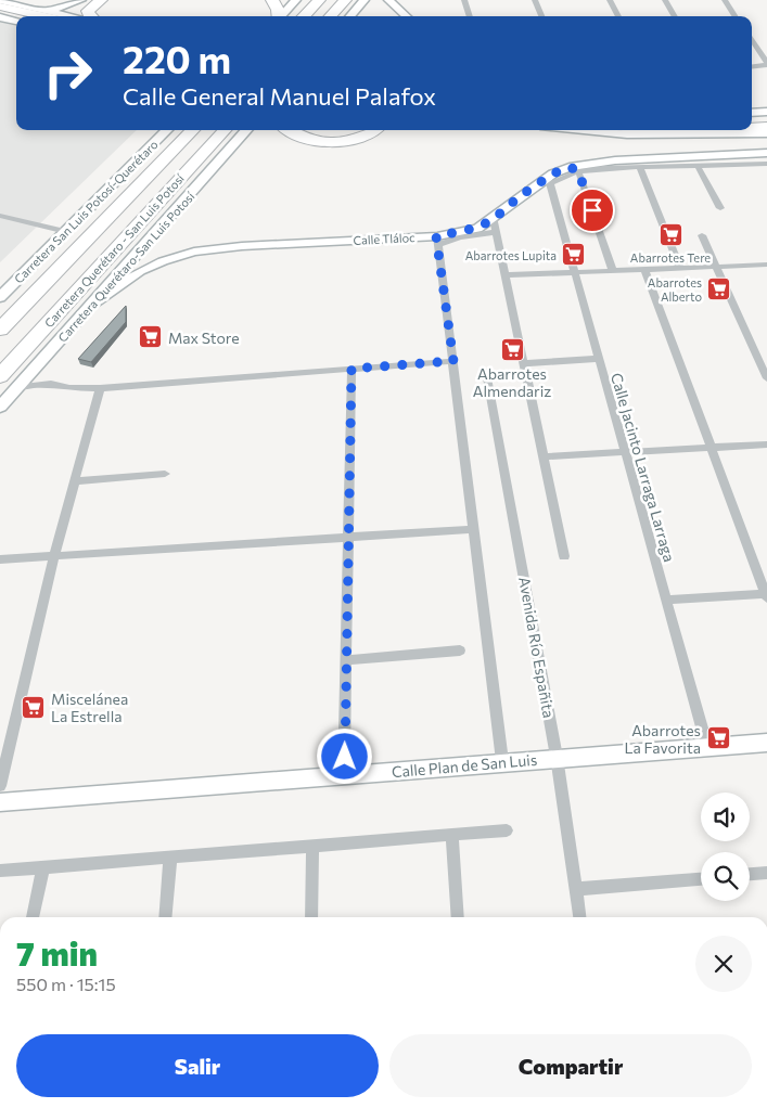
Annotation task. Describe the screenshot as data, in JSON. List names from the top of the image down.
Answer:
{
  "streets": {
    "highway": ["Carretera Querétaro - San Luis Potosí"],
    "main road": [
      "Carretera San Luis Potosí-Querétaro",
      "Calle Tláloc",
      "Carretera Querétaro-San Luis Potosí",
      "Calle Plan de San Luis"
    ],
    "street": ["Calle Jacinto Larraga Larraga", "Avenida Río Españita"]
  },
  "crossings": [
    ["Calle Tláloc", "Carretera Querétaro-San Luis Potosí"],
    ["Calle Tláloc", "Calle Jacinto Larraga Larraga"],
    ["Calle Jacinto Larraga Larraga", "Calle Plan de San Luis"],
    ["Avenida Río Españita", "Calle Plan de San Luis"]
  ],
  "places": {
    "supermarket": [
      "Abarrotes Tere",
      "Abarrotes Lupita",
      "Abarrotes Alberto",
      "Max Store",
      "Abarrotes Almendariz",
      "Miscelánea La Estrella",
      "Abarrotes La Favorita"
    ]
  },
  "page": {
    "turn": ["220 m", "Calle General Manuel Palafox"],
    "heading": ["7 min", "550 m · 15:15"],
    "buttons": ["Salir", "Compartir"]
  }
}
